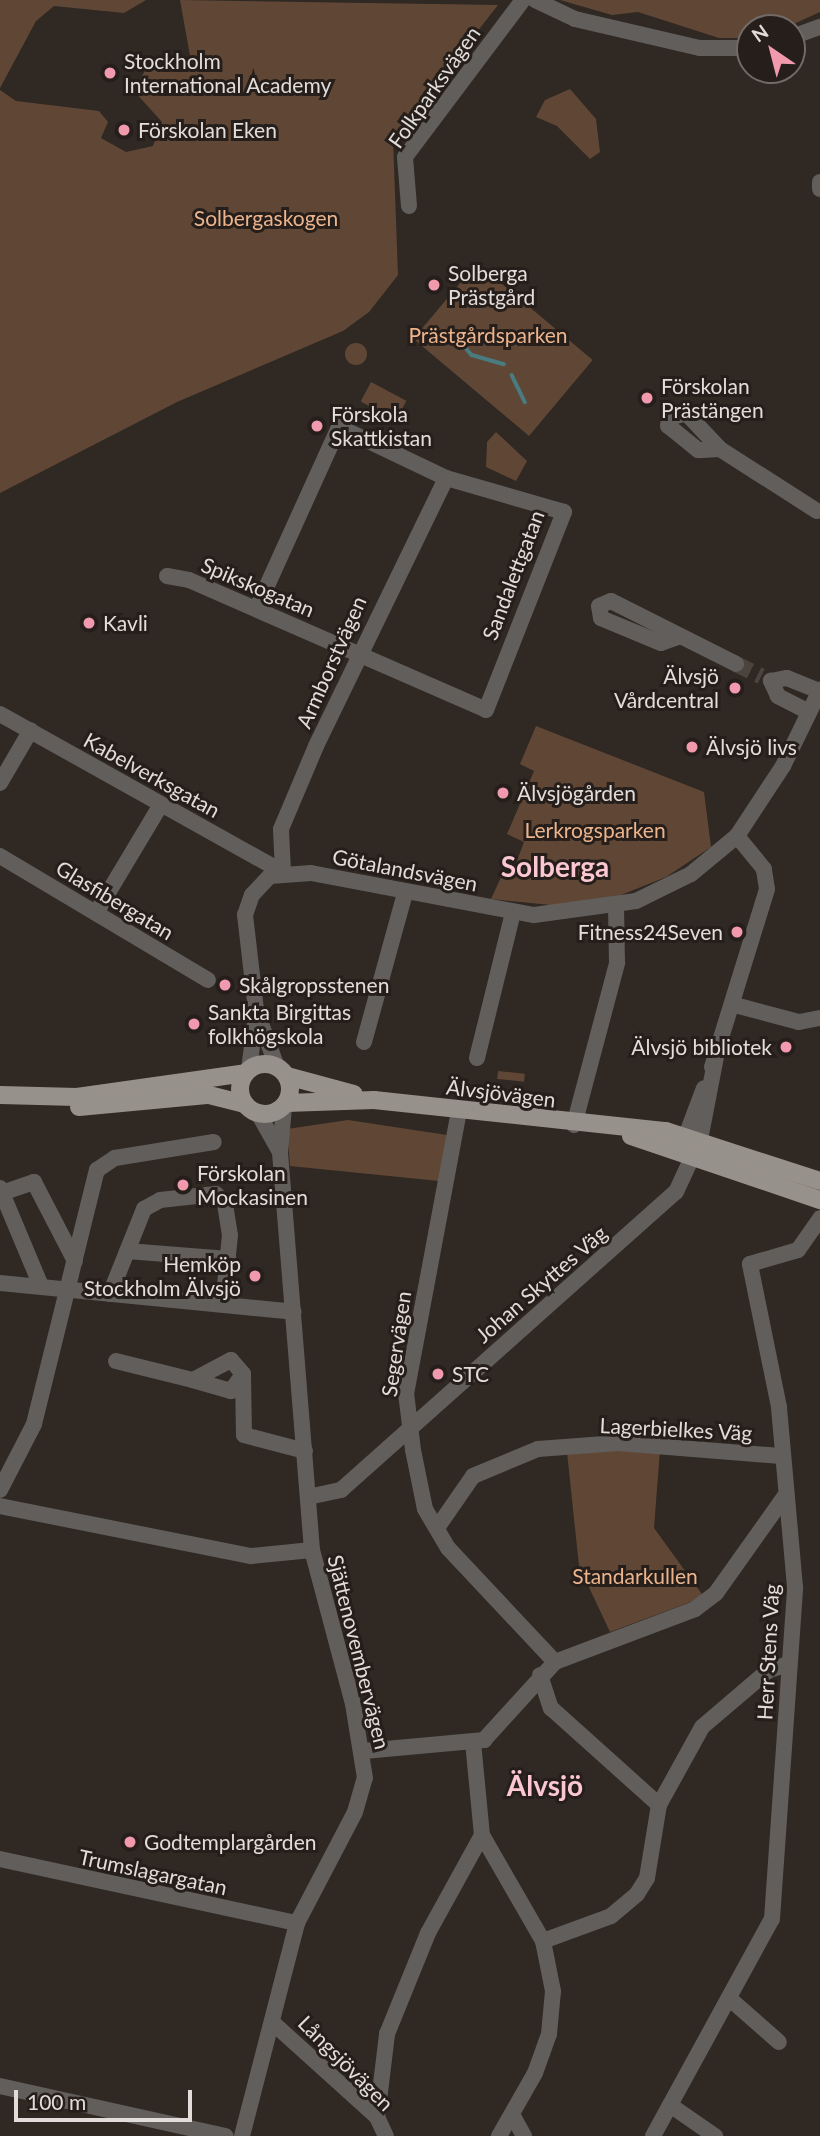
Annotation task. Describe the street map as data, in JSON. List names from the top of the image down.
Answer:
{
  "streets": {
    "main road": ["Älvsjövägen"],
    "street": [
      "Folkparksvägen",
      "Sandalettgatan",
      "Spikskogatan",
      "Armborstvägen",
      "Kabelverksgatan",
      "Götalandsvägen",
      "Glasfibergatan",
      "Johan Skyttes Väg",
      "Segervägen",
      "Lagerbielkes Väg",
      "Sjättenovembervägen",
      "Herr Stens Väg",
      "Trumslagargatan",
      "Långsjövägen"
    ]
  },
  "crossings": [
    ["Sandalettgatan", "Spikskogatan"],
    ["Sandalettgatan", "Armborstvägen"],
    ["Spikskogatan", "Armborstvägen"],
    ["Armborstvägen", "Kabelverksgatan"],
    ["Armborstvägen", "Götalandsvägen"],
    ["Kabelverksgatan", "Götalandsvägen"],
    ["Götalandsvägen", "Johan Skyttes Väg"],
    ["Älvsjövägen", "Johan Skyttes Väg"],
    ["Älvsjövägen", "Segervägen"],
    ["Älvsjövägen", "Sjättenovembervägen"],
    ["Johan Skyttes Väg", "Segervägen"],
    ["Johan Skyttes Väg", "Sjättenovembervägen"],
    ["Segervägen", "Lagerbielkes Väg"],
    ["Lagerbielkes Väg", "Herr Stens Väg"],
    ["Sjättenovembervägen", "Trumslagargatan"],
    ["Sjättenovembervägen", "Långsjövägen"]
  ],
  "districts": ["Solberga", "Älvsjö"],
  "parks": [
    "Solbergaskogen",
    "Prästgårdsparken",
    "Lerkrogsparken",
    "Standarkullen"
  ],
  "places": [
    "Stockholm International Academy",
    "Förskolan Eken",
    "Solberga Prästgård",
    "Förskolan Prästängen",
    "Förskola Skattkistan",
    "Kavli",
    "Älvsjö Vårdcentral",
    "Älvsjö livs",
    "Älvsjögården",
    "Fitness24Seven",
    "Skålgropsstenen",
    "Sankta Birgittas folkhögskola",
    "Älvsjö bibliotek",
    "Förskolan Mockasinen",
    "Hemköp Stockholm Älvsjö",
    "STC",
    "Godtemplargården"
  ],
  "scale_bar": "100 m",
  "north": "top left"
}
